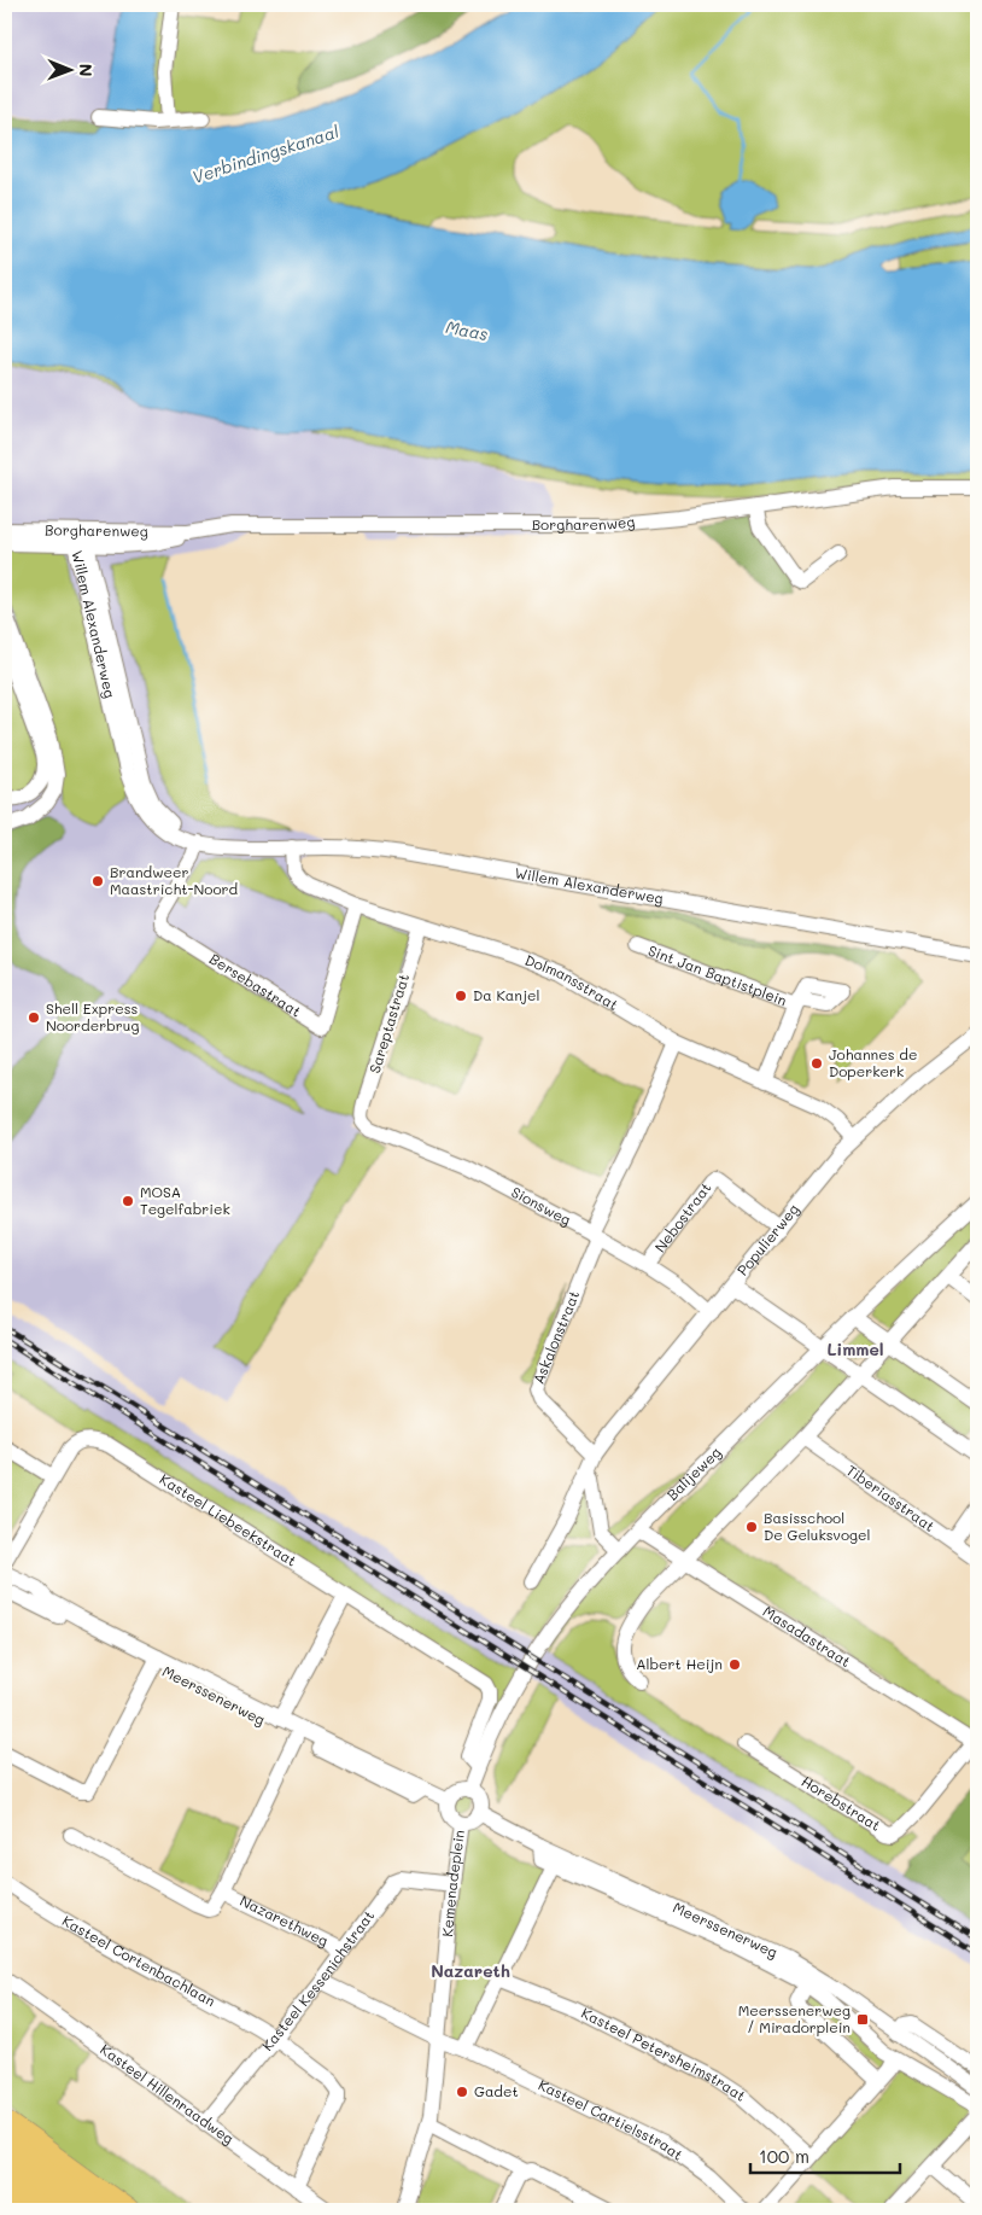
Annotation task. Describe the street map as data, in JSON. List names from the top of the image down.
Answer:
{
  "streets": {
    "street": [
      "Borgharenweg",
      "Willem Alexanderweg",
      "Sint Jan Baptistplein",
      "Dolmansstraat",
      "Bersebastraat",
      "Sareptastraat",
      "Sionsweg",
      "Nebostraat",
      "Populierweg",
      "Askalonstraat",
      "Balijeweg",
      "Tiberiasstraat",
      "Kasteel Liebeekstraat",
      "Masadastraat",
      "Meerssenerweg",
      "Horebstraat",
      "Kemenadeplein",
      "Nazarethweg",
      "Kasteel Cortenbachlaan",
      "Kasteel Kessenichstraat",
      "Kasteel Petersheimstraat",
      "Kasteel Hillenraadweg",
      "Kasteel Cartielsstraat"
    ]
  },
  "crossings": [
    ["Borgharenweg", "Willem Alexanderweg"],
    ["Willem Alexanderweg", "Dolmansstraat"],
    ["Willem Alexanderweg", "Bersebastraat"],
    ["Sint Jan Baptistplein", "Dolmansstraat"],
    ["Dolmansstraat", "Bersebastraat"],
    ["Dolmansstraat", "Sareptastraat"],
    ["Dolmansstraat", "Populierweg"],
    ["Dolmansstraat", "Askalonstraat"],
    ["Sareptastraat", "Sionsweg"],
    ["Sionsweg", "Nebostraat"],
    ["Sionsweg", "Populierweg"],
    ["Sionsweg", "Askalonstraat"],
    ["Nebostraat", "Populierweg"],
    ["Populierweg", "Askalonstraat"],
    ["Balijeweg", "Kasteel Liebeekstraat"],
    ["Balijeweg", "Masadastraat"],
    ["Balijeweg", "Meerssenerweg"],
    ["Balijeweg", "Kemenadeplein"],
    ["Masadastraat", "Horebstraat"],
    ["Meerssenerweg", "Kemenadeplein"],
    ["Kemenadeplein", "Kasteel Kessenichstraat"],
    ["Nazarethweg", "Kasteel Kessenichstraat"],
    ["Kasteel Cortenbachlaan", "Kasteel Kessenichstraat"],
    ["Kasteel Cortenbachlaan", "Kasteel Hillenraadweg"],
    ["Kasteel Kessenichstraat", "Kasteel Hillenraadweg"]
  ],
  "districts": ["Limmel", "Nazareth"],
  "water": ["Verbindingskanaal", "Maas"],
  "places": {
    "other": [
      "Brandweer Maastricht-Noord",
      "Da Kanjel",
      "Shell Express Noorderbrug",
      "Johannes de Doperkerk",
      "MOSA Tegelfabriek",
      "Basisschool De Geluksvogel",
      "Albert Heijn",
      "Gadet"
    ],
    "transit": ["Meerssenerweg / Miradorplein"]
  },
  "scale_bar": "100 m",
  "north": "right"
}
